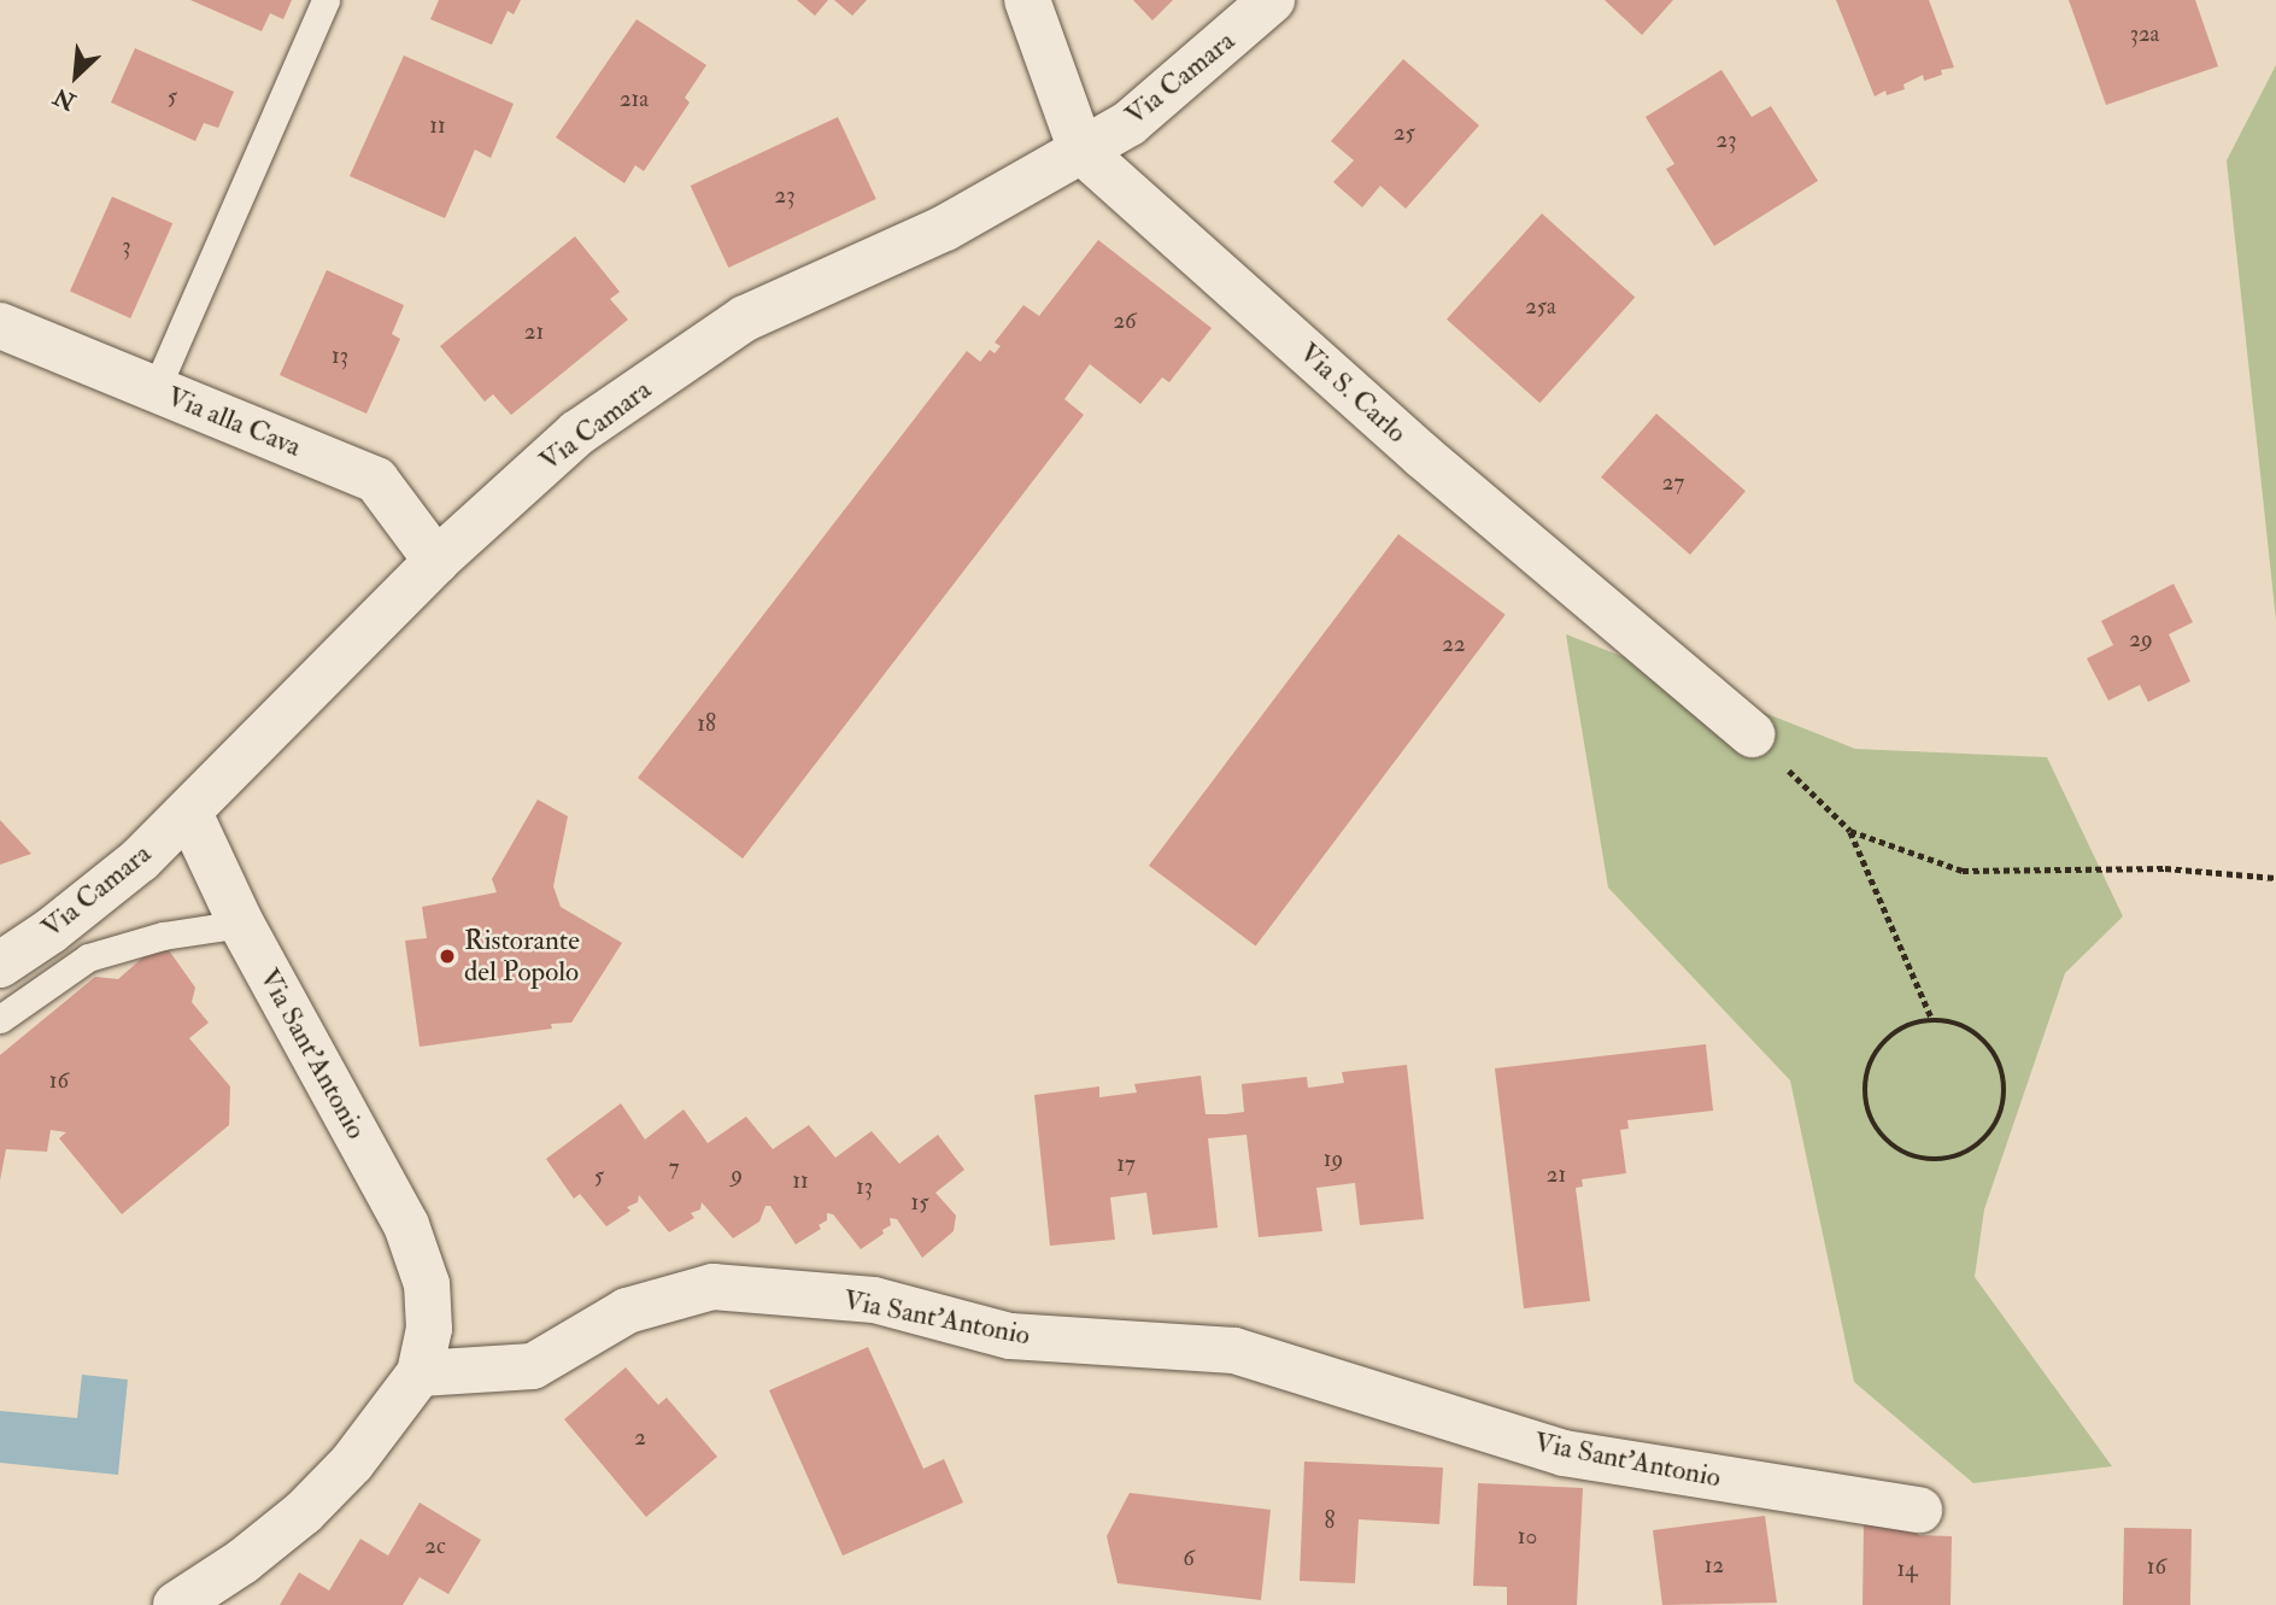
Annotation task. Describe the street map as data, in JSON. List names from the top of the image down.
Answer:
{
  "streets": {
    "street": [
      "Via Camara",
      "Via S. Carlo",
      "Via alla Cava",
      "Via Sant'Antonio"
    ]
  },
  "crossings": [
    ["Via Camara", "Via S. Carlo"],
    ["Via Camara", "Via alla Cava"],
    ["Via Camara", "Via Sant'Antonio"]
  ],
  "places": ["Ristorante del Popolo"],
  "house_numbers": [
    "32a",
    "5",
    "21a",
    "11",
    "25",
    "23",
    "23",
    "3",
    "25a",
    "26",
    "21",
    "13",
    "27",
    "29",
    "22",
    "18",
    "16",
    "19",
    "17",
    "7",
    "9",
    "21",
    "5",
    "11",
    "13",
    "15",
    "2",
    "8",
    "10",
    "2c",
    "6",
    "12",
    "16",
    "14"
  ],
  "north": "bottom left"
}
